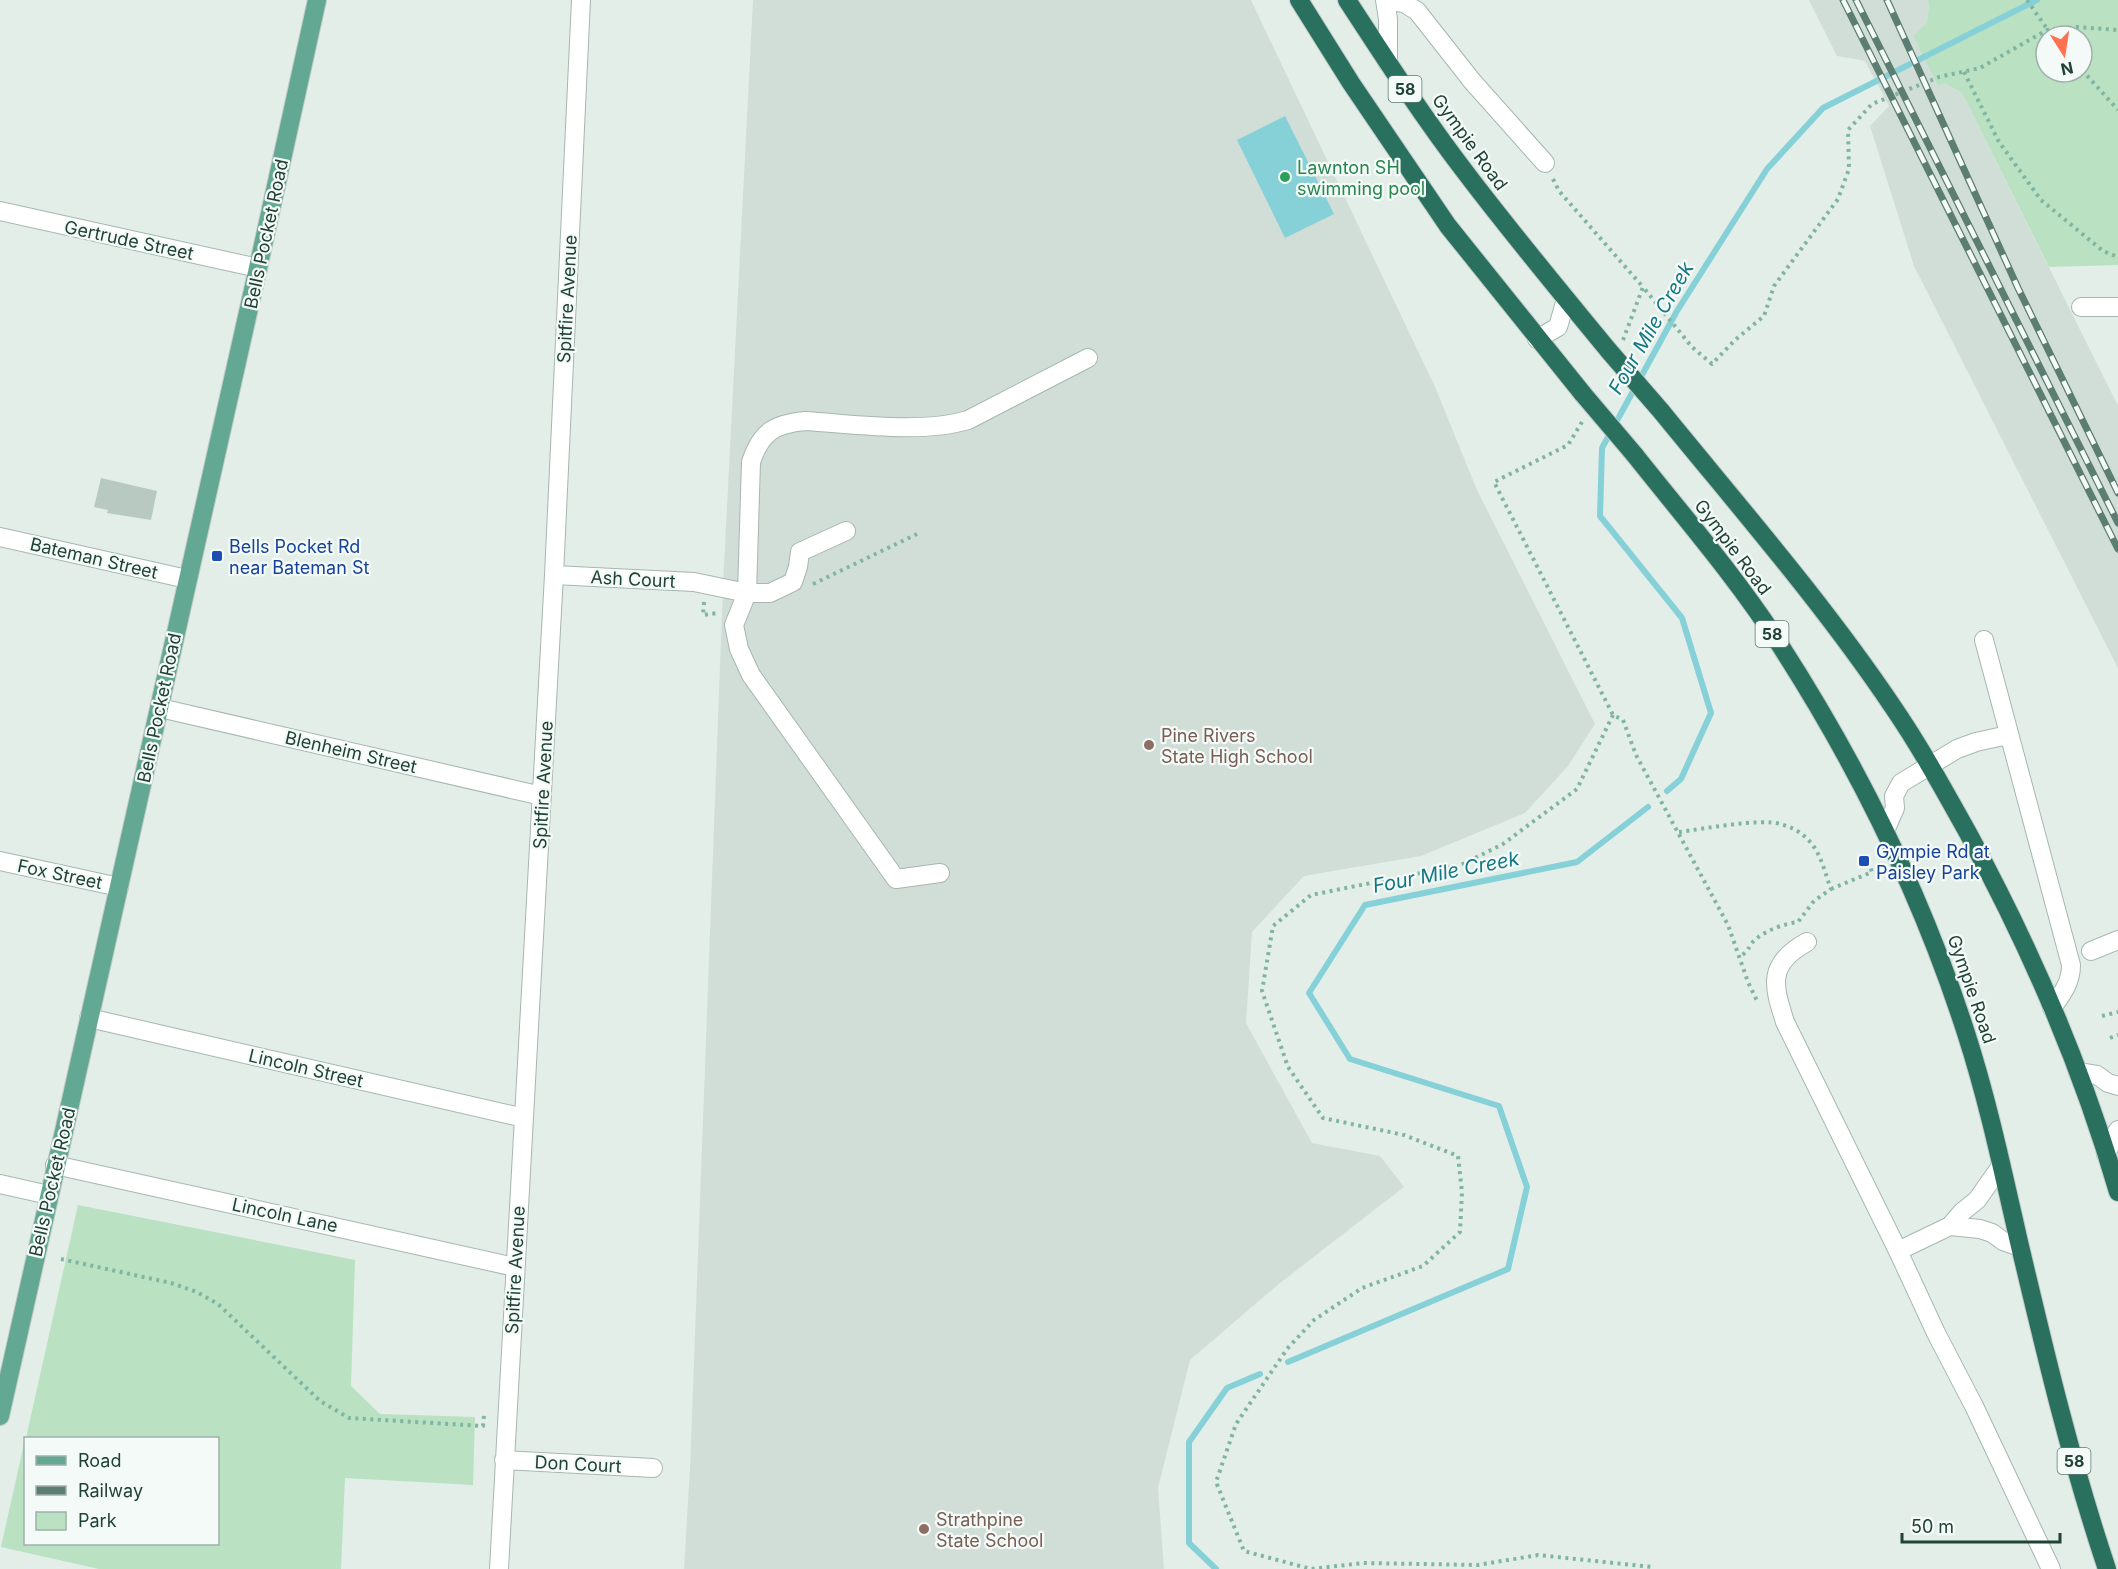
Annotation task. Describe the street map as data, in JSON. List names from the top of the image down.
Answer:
{
  "streets": {
    "highway": ["58", "Gympie Road"],
    "main road": ["Bells Pocket Road"],
    "street": [
      "Gertrude Street",
      "Spitfire Avenue",
      "Bateman Street",
      "Ash Court",
      "Blenheim Street",
      "Fox Street",
      "Lincoln Street",
      "Lincoln Lane",
      "Don Court"
    ]
  },
  "crossings": [
    ["Bells Pocket Road", "Gertrude Street"],
    ["Bells Pocket Road", "Bateman Street"],
    ["Bells Pocket Road", "Blenheim Street"],
    ["Bells Pocket Road", "Fox Street"],
    ["Bells Pocket Road", "Lincoln Street"],
    ["Bells Pocket Road", "Lincoln Lane"],
    ["Spitfire Avenue", "Ash Court"],
    ["Spitfire Avenue", "Blenheim Street"],
    ["Spitfire Avenue", "Lincoln Street"],
    ["Spitfire Avenue", "Lincoln Lane"],
    ["Spitfire Avenue", "Don Court"]
  ],
  "water": ["Four Mile Creek"],
  "places": {
    "other": ["Lawnton SH swimming pool", "Pine Rivers State High School", "Strathpine State School"],
    "transit": ["Bells Pocket Rd near Bateman St", "Gympie Rd at Paisley Park"]
  },
  "legend": ["Road", "Railway", "Park"],
  "scale_bar": "50 m",
  "north": "bottom"
}
